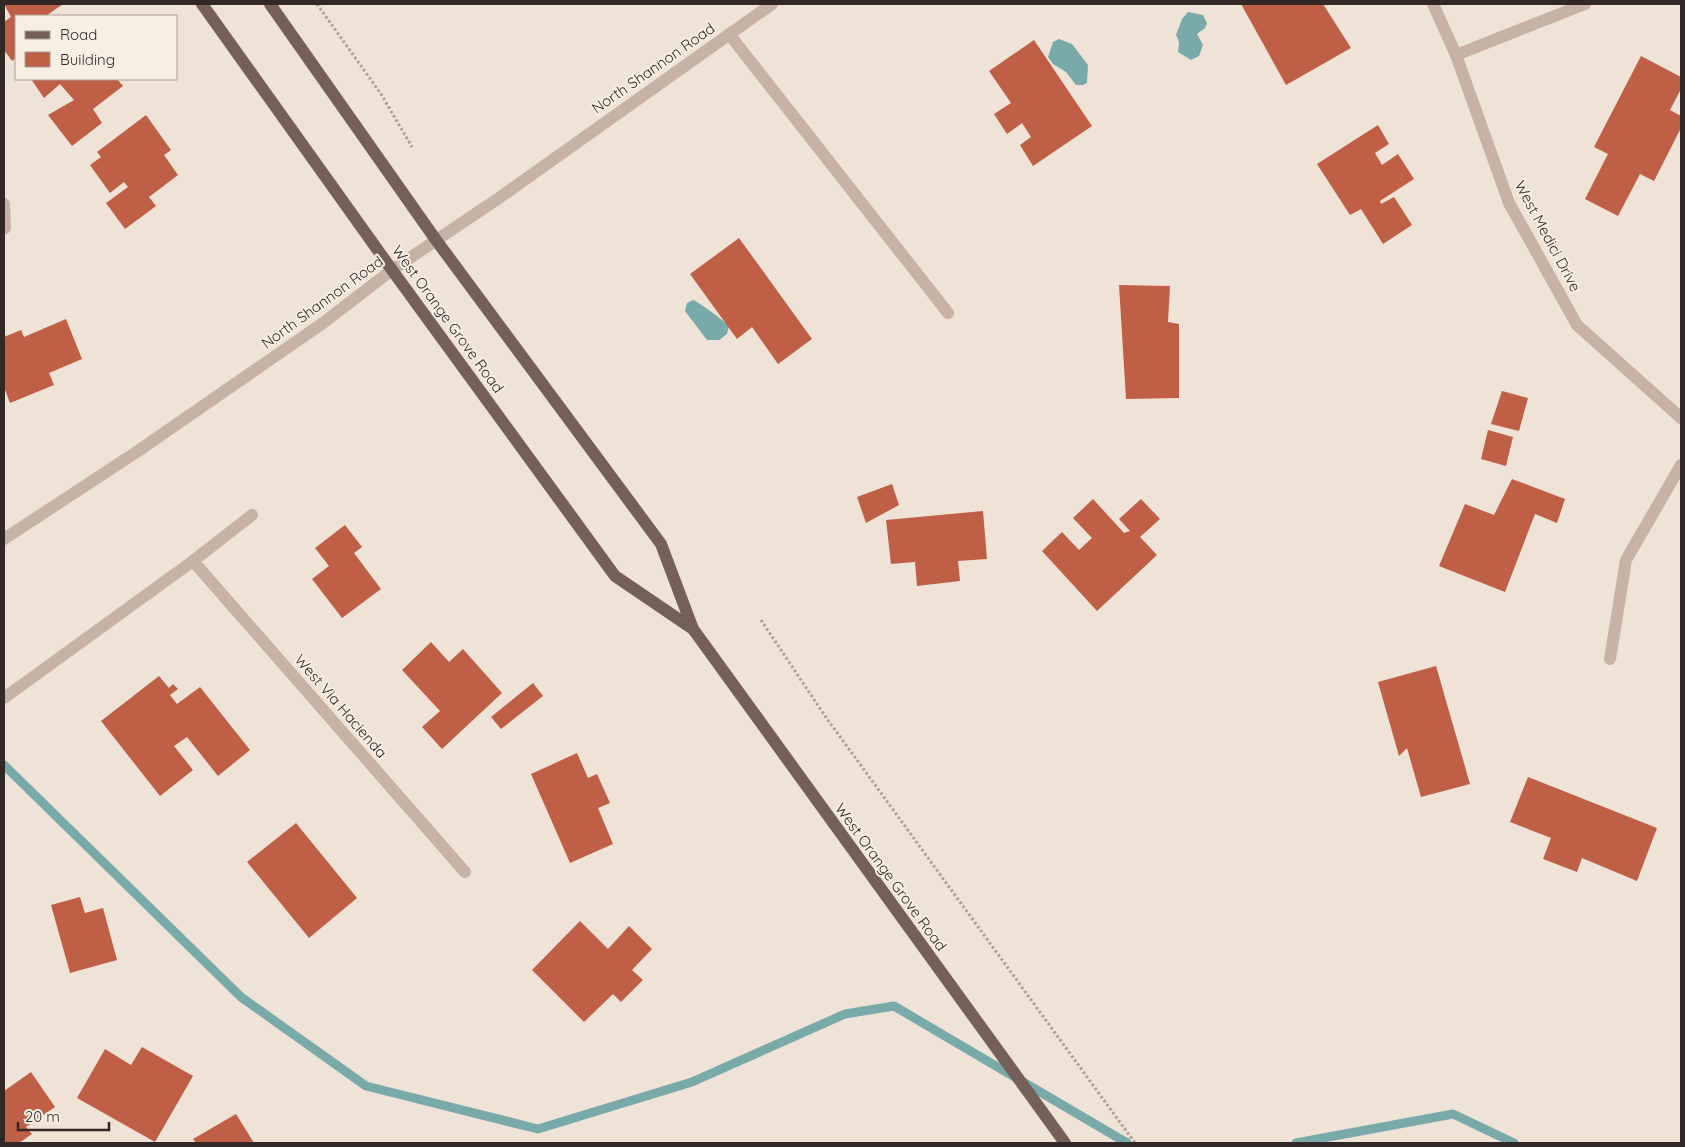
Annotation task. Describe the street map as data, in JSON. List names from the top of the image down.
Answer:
{
  "streets": {
    "main road": ["West Orange Grove Road"],
    "street": ["North Shannon Road", "West Medici Drive", "West Via Hacienda"]
  },
  "crossings": [
    ["North Shannon Road", "West Orange Grove Road"]
  ],
  "legend": ["Road", "Building"],
  "scale_bar": "20 m"
}
